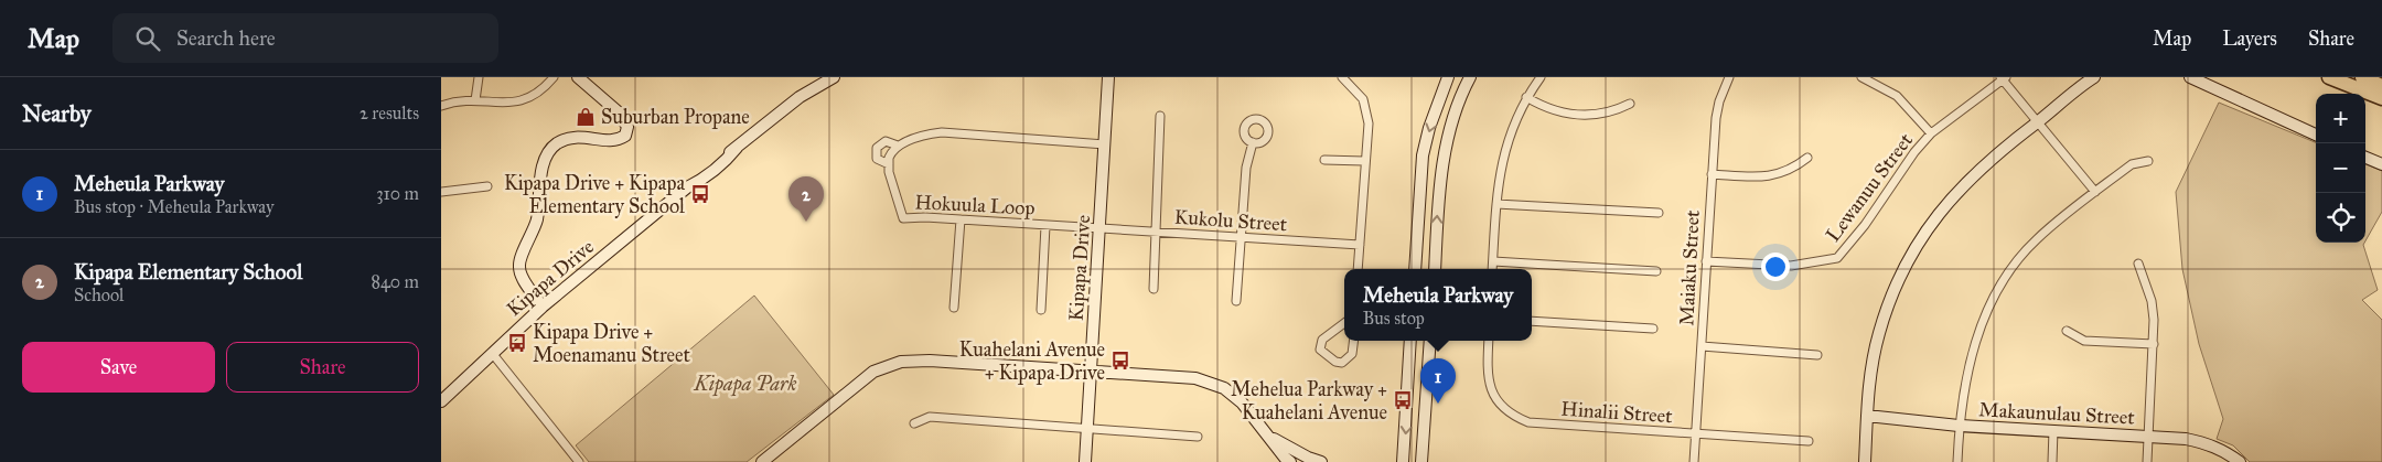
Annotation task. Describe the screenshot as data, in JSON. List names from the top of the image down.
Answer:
{
  "streets": {
    "street": [
      "Lewanuu Street",
      "Hokuula Loop",
      "Kukolu Street",
      "Kipapa Drive",
      "Maiaku Street",
      "Hinalii Street",
      "Makaunulau Street"
    ]
  },
  "crossings": [
    ["Lewanuu Street", "Maiaku Street"],
    ["Hokuula Loop", "Kukolu Street"],
    ["Hokuula Loop", "Kipapa Drive"],
    ["Kukolu Street", "Kipapa Drive"],
    ["Maiaku Street", "Hinalii Street"]
  ],
  "parks": ["Kipapa Park"],
  "places": {
    "shop": ["Suburban Propane"],
    "bus stop": [
      "Kipapa Drive + Kipapa Elementary School",
      "Kipapa Drive + Moenamanu Street",
      "Kuahelani Avenue + Kipapa Drive",
      "Mehelua Parkway + Kuahelani Avenue"
    ]
  },
  "page": {
    "header": "Map",
    "search": "Search here",
    "nav": ["Map", "Layers", "Share"],
    "heading": ["Nearby", "2 results"],
    "map_buttons": ["+", "−"],
    "list": [
      {
        "mark": "1",
        "name": "Meheula Parkway",
        "note": "Bus stop · Meheula Parkway",
        "value": "310 m"
      },
      {
        "mark": "2",
        "name": "Kipapa Elementary School",
        "note": "School",
        "value": "840 m"
      }
    ],
    "pins": ["2", "1"],
    "popup": ["Meheula Parkway", "Bus stop"],
    "buttons": ["Save", "Share"]
  }
}
